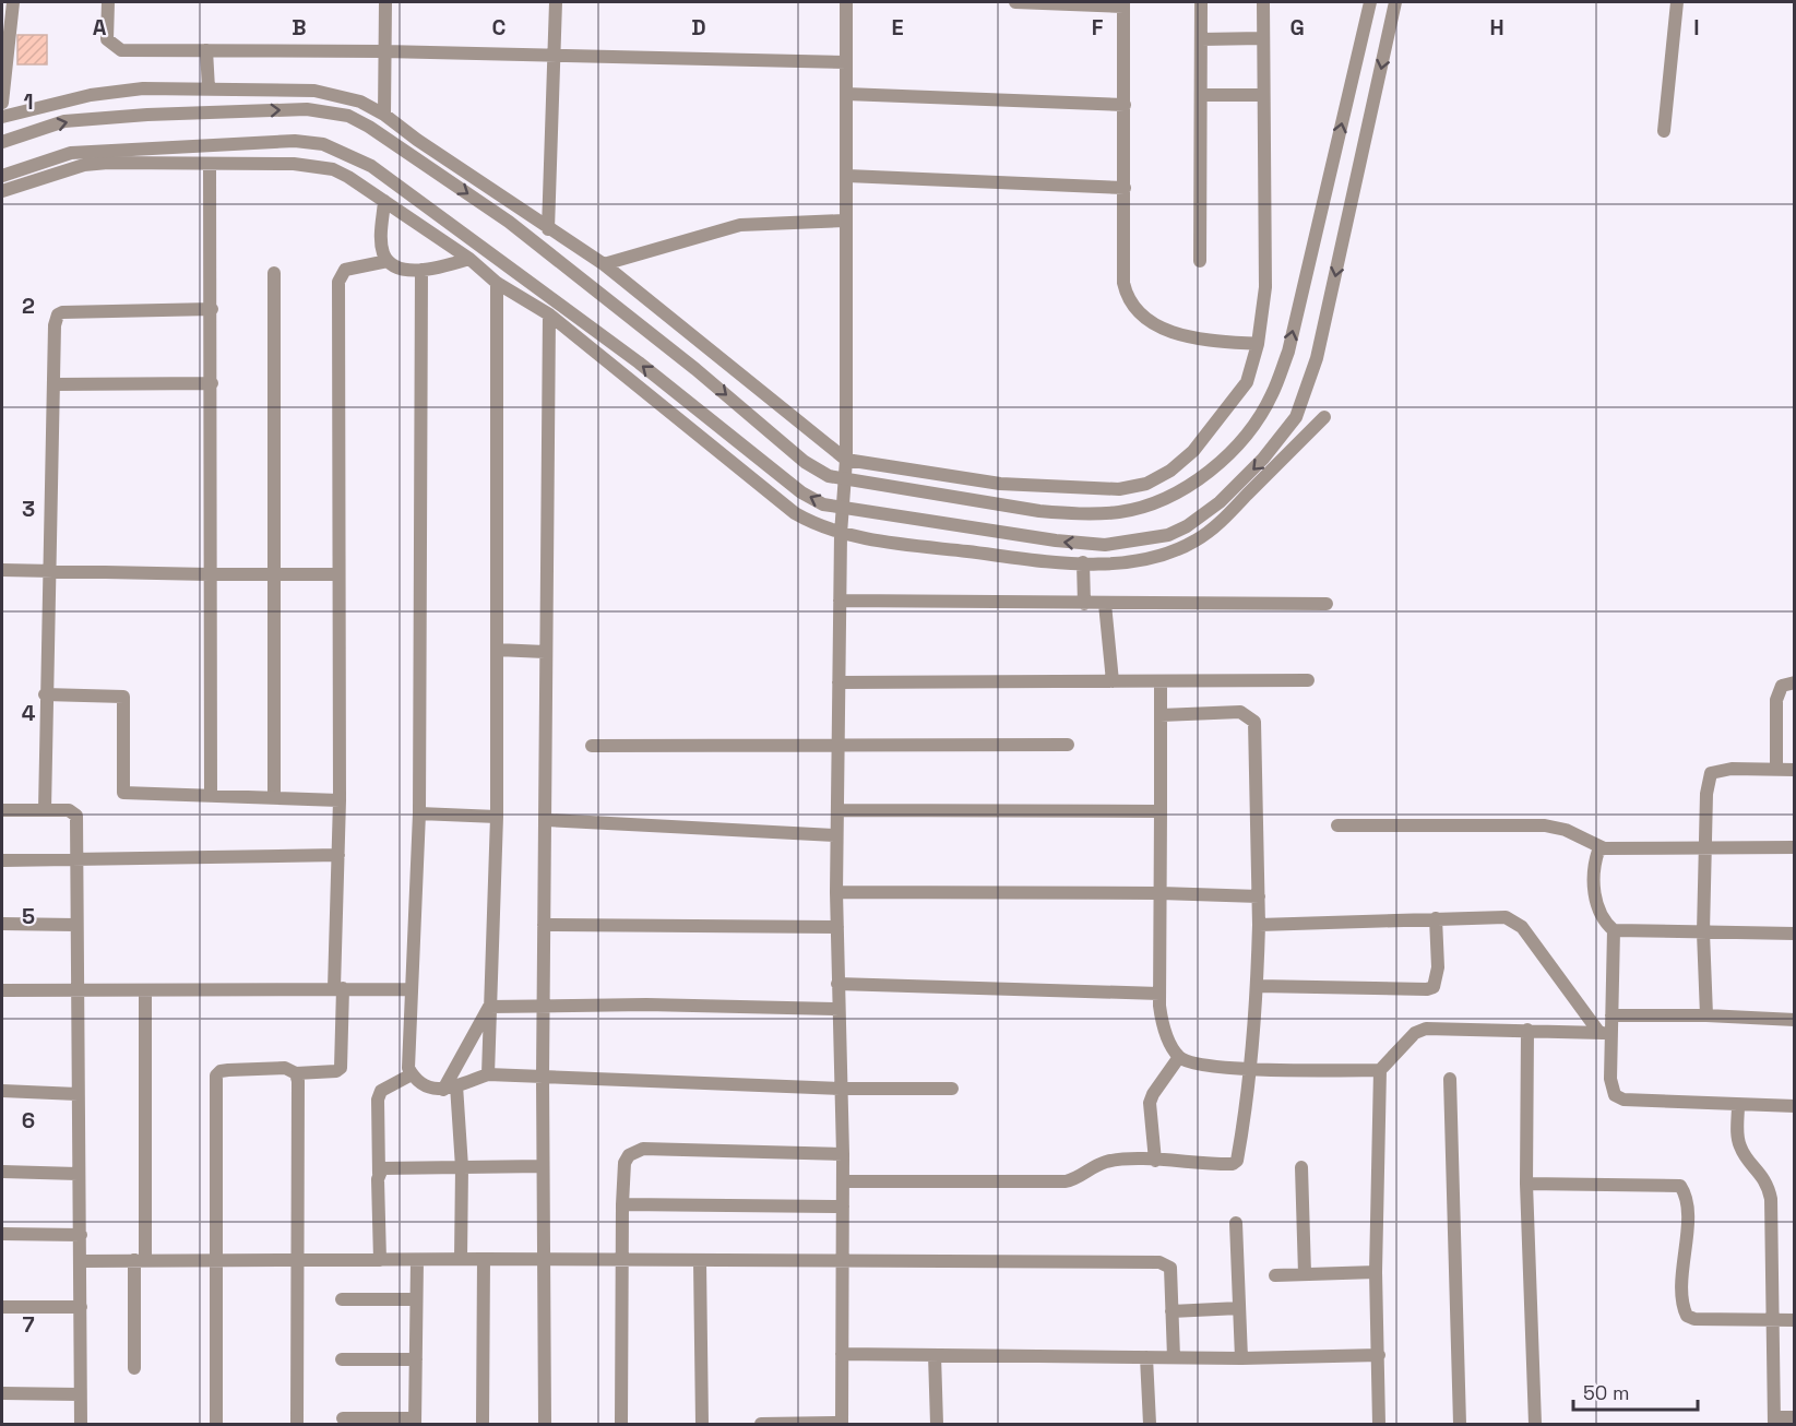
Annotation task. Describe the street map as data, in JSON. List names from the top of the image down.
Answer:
{
  "scale_bar": "50 m",
  "grid": {
    "columns": [
      "A",
      "B",
      "C",
      "D",
      "E",
      "F",
      "G",
      "H",
      "I"
    ],
    "rows": [
      "1",
      "2",
      "3",
      "4",
      "5",
      "6",
      "7"
    ]
  }
}
